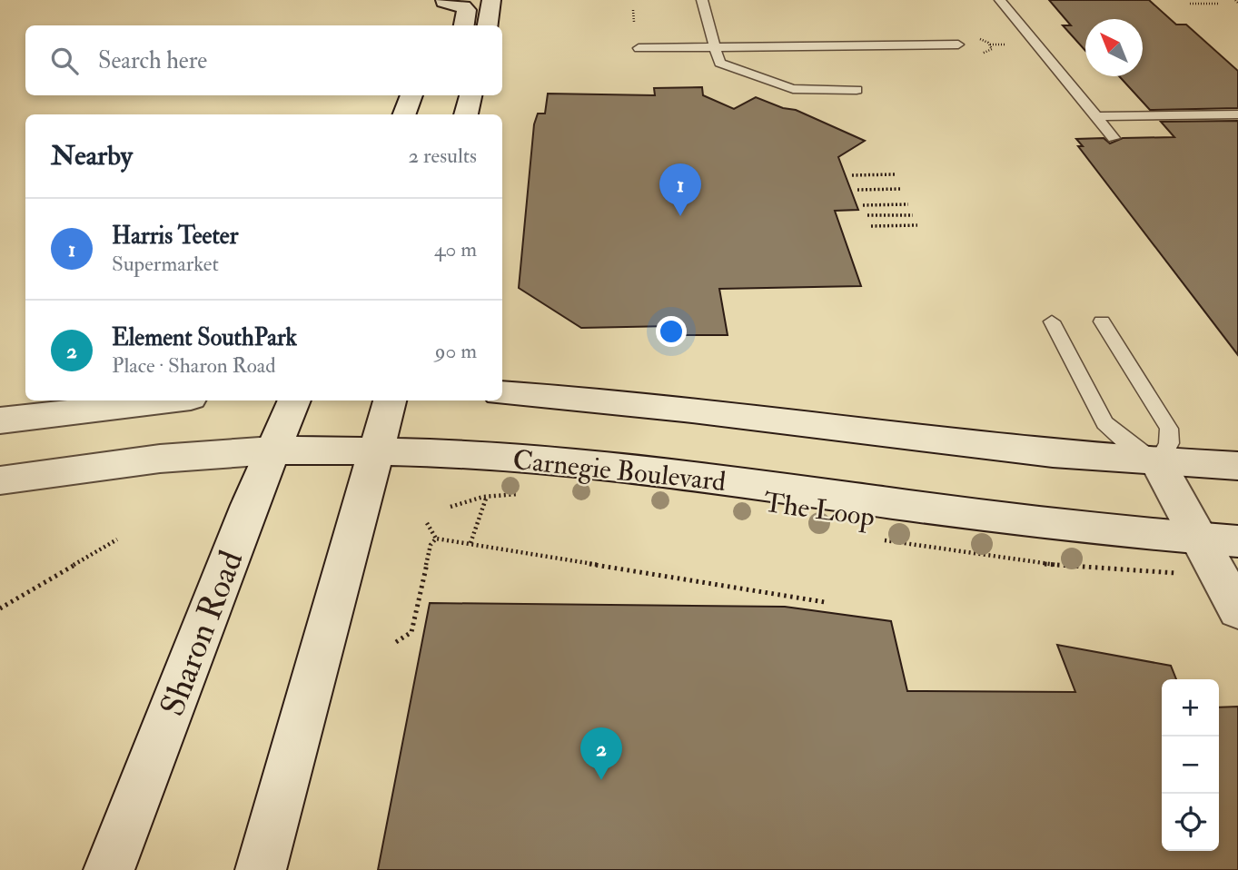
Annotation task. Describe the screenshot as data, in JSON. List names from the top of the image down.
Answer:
{
  "streets": {
    "main road": ["Carnegie Boulevard", "Sharon Road"],
    "path": ["The Loop"]
  },
  "crossings": [
    ["Carnegie Boulevard", "Sharon Road"]
  ],
  "north": "top left",
  "page": {
    "search": "Search here",
    "heading": ["Nearby", "2 results"],
    "pins": ["1", "2"],
    "list": [
      {
        "mark": "1",
        "name": "Harris Teeter",
        "note": "Supermarket",
        "value": "40 m"
      },
      {
        "mark": "2",
        "name": "Element SouthPark",
        "note": "Place · Sharon Road",
        "value": "90 m"
      }
    ],
    "map_buttons": ["+", "−"]
  }
}
